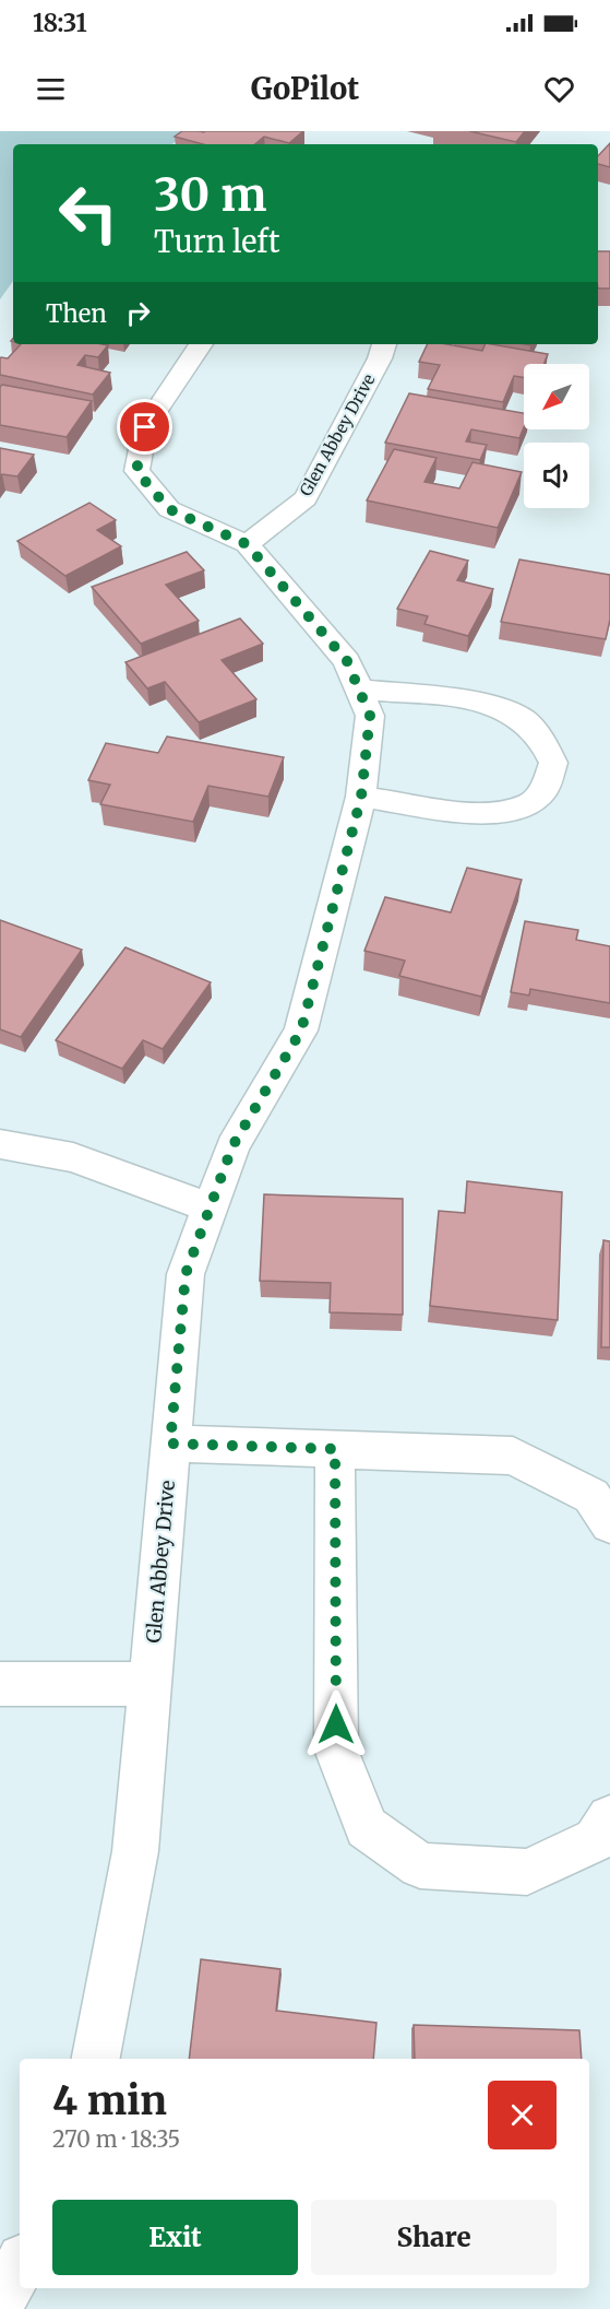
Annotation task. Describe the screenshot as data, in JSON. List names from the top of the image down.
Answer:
{
  "streets": {
    "street": ["Glen Abbey Drive"]
  },
  "north": "bottom left",
  "page": {
    "status": "18:31",
    "header": "GoPilot",
    "turn": ["30 m", "Turn left"],
    "then": "Then",
    "heading": ["4 min", "270 m · 18:35"],
    "buttons": ["Exit", "Share"]
  }
}
